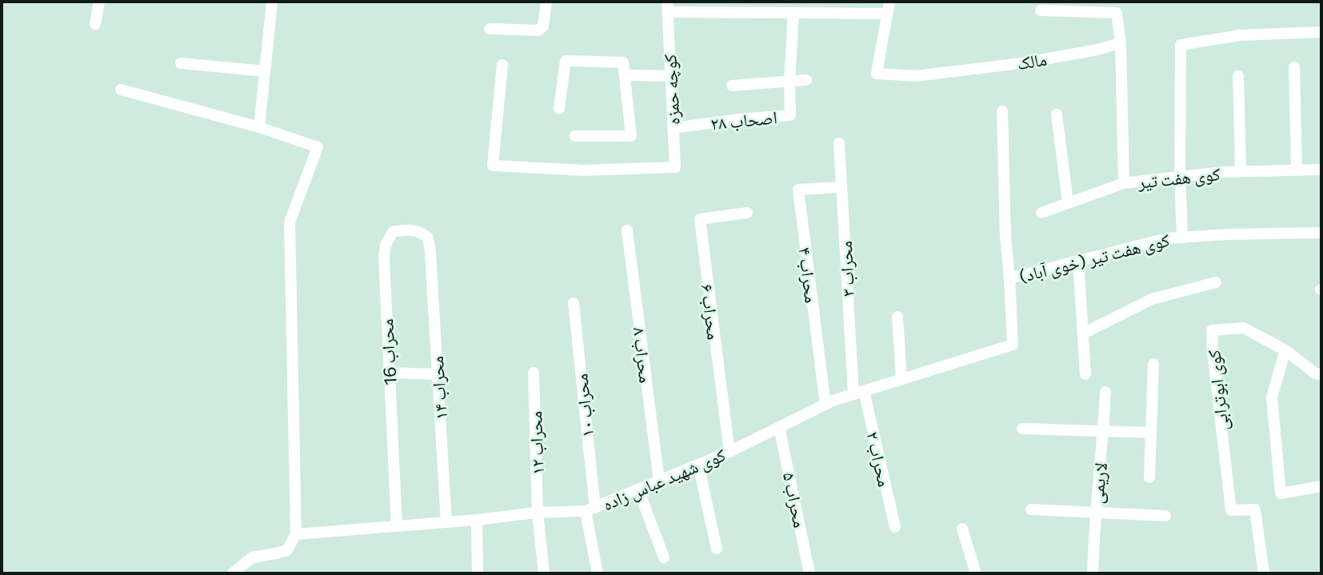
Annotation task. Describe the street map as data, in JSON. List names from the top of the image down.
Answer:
{
  "streets": {
    "street": [
      "مالک",
      "کوچه حمزه",
      "اصحاب ۲۸",
      "کوی هفت تیر",
      "کوی هفت تیر (خوی آباد)",
      "محراب ۳",
      "محراب ۴",
      "محراب ۶",
      "محراب 16",
      "محراب ۸",
      "محراب ۱۴",
      "کوی ابوترابی",
      "محراب ۱۰",
      "محراب ۱۲",
      "محراب ۲",
      "کوی شهید عباس زاده",
      "لاریمی",
      "محراب ۵"
    ]
  },
  "crossings": [
    ["کوچه حمزه", "اصحاب ۲۸"],
    ["کوی هفت تیر (خوی آباد)", "کوی شهید عباس زاده"],
    ["محراب ۳", "محراب ۴"],
    ["محراب ۳", "محراب ۲"],
    ["محراب ۳", "کوی شهید عباس زاده"],
    ["محراب ۴", "کوی شهید عباس زاده"],
    ["محراب ۶", "کوی شهید عباس زاده"],
    ["محراب 16", "محراب ۱۴"],
    ["محراب 16", "کوی شهید عباس زاده"],
    ["محراب ۸", "کوی شهید عباس زاده"],
    ["محراب ۱۴", "کوی شهید عباس زاده"],
    ["محراب ۱۰", "کوی شهید عباس زاده"],
    ["محراب ۱۲", "کوی شهید عباس زاده"],
    ["محراب ۲", "کوی شهید عباس زاده"],
    ["کوی شهید عباس زاده", "محراب ۵"]
  ]
}
